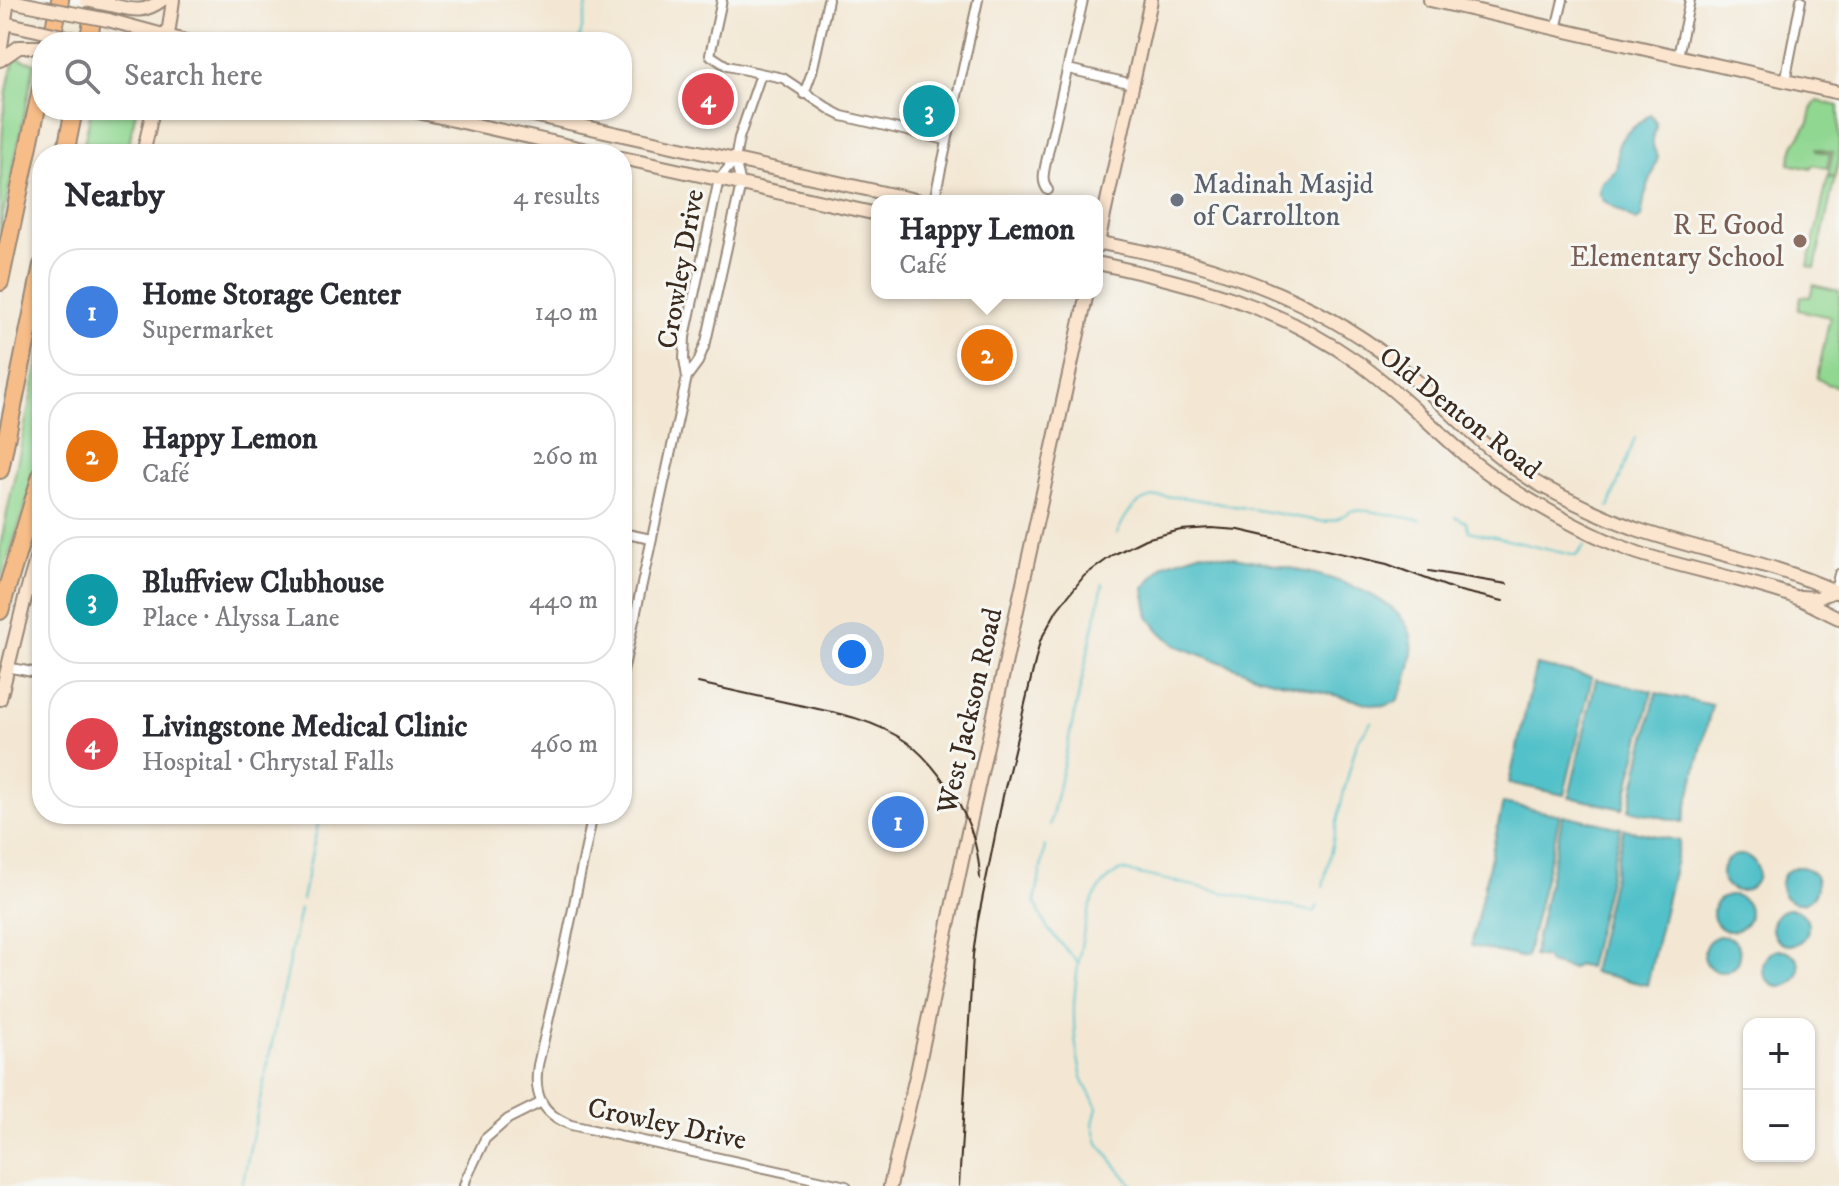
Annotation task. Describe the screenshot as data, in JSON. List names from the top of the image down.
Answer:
{
  "streets": {
    "main road": ["Old Denton Road", "West Jackson Road"],
    "street": ["Crowley Drive"]
  },
  "places": ["Madinah Masjid of Carrollton", "R E Good Elementary School"],
  "page": {
    "search": "Search here",
    "pins": [
      "4",
      "3",
      "2",
      "1"
    ],
    "heading": ["Nearby", "4 results"],
    "popup": ["Happy Lemon", "Café"],
    "list": [
      {
        "mark": "1",
        "name": "Home Storage Center",
        "note": "Supermarket",
        "value": "140 m"
      },
      {
        "mark": "2",
        "name": "Happy Lemon",
        "note": "Café",
        "value": "260 m"
      },
      {
        "mark": "3",
        "name": "Bluffview Clubhouse",
        "note": "Place · Alyssa Lane",
        "value": "440 m"
      },
      {
        "mark": "4",
        "name": "Livingstone Medical Clinic",
        "note": "Hospital · Chrystal Falls",
        "value": "460 m"
      }
    ],
    "map_buttons": ["+", "−"]
  }
}
